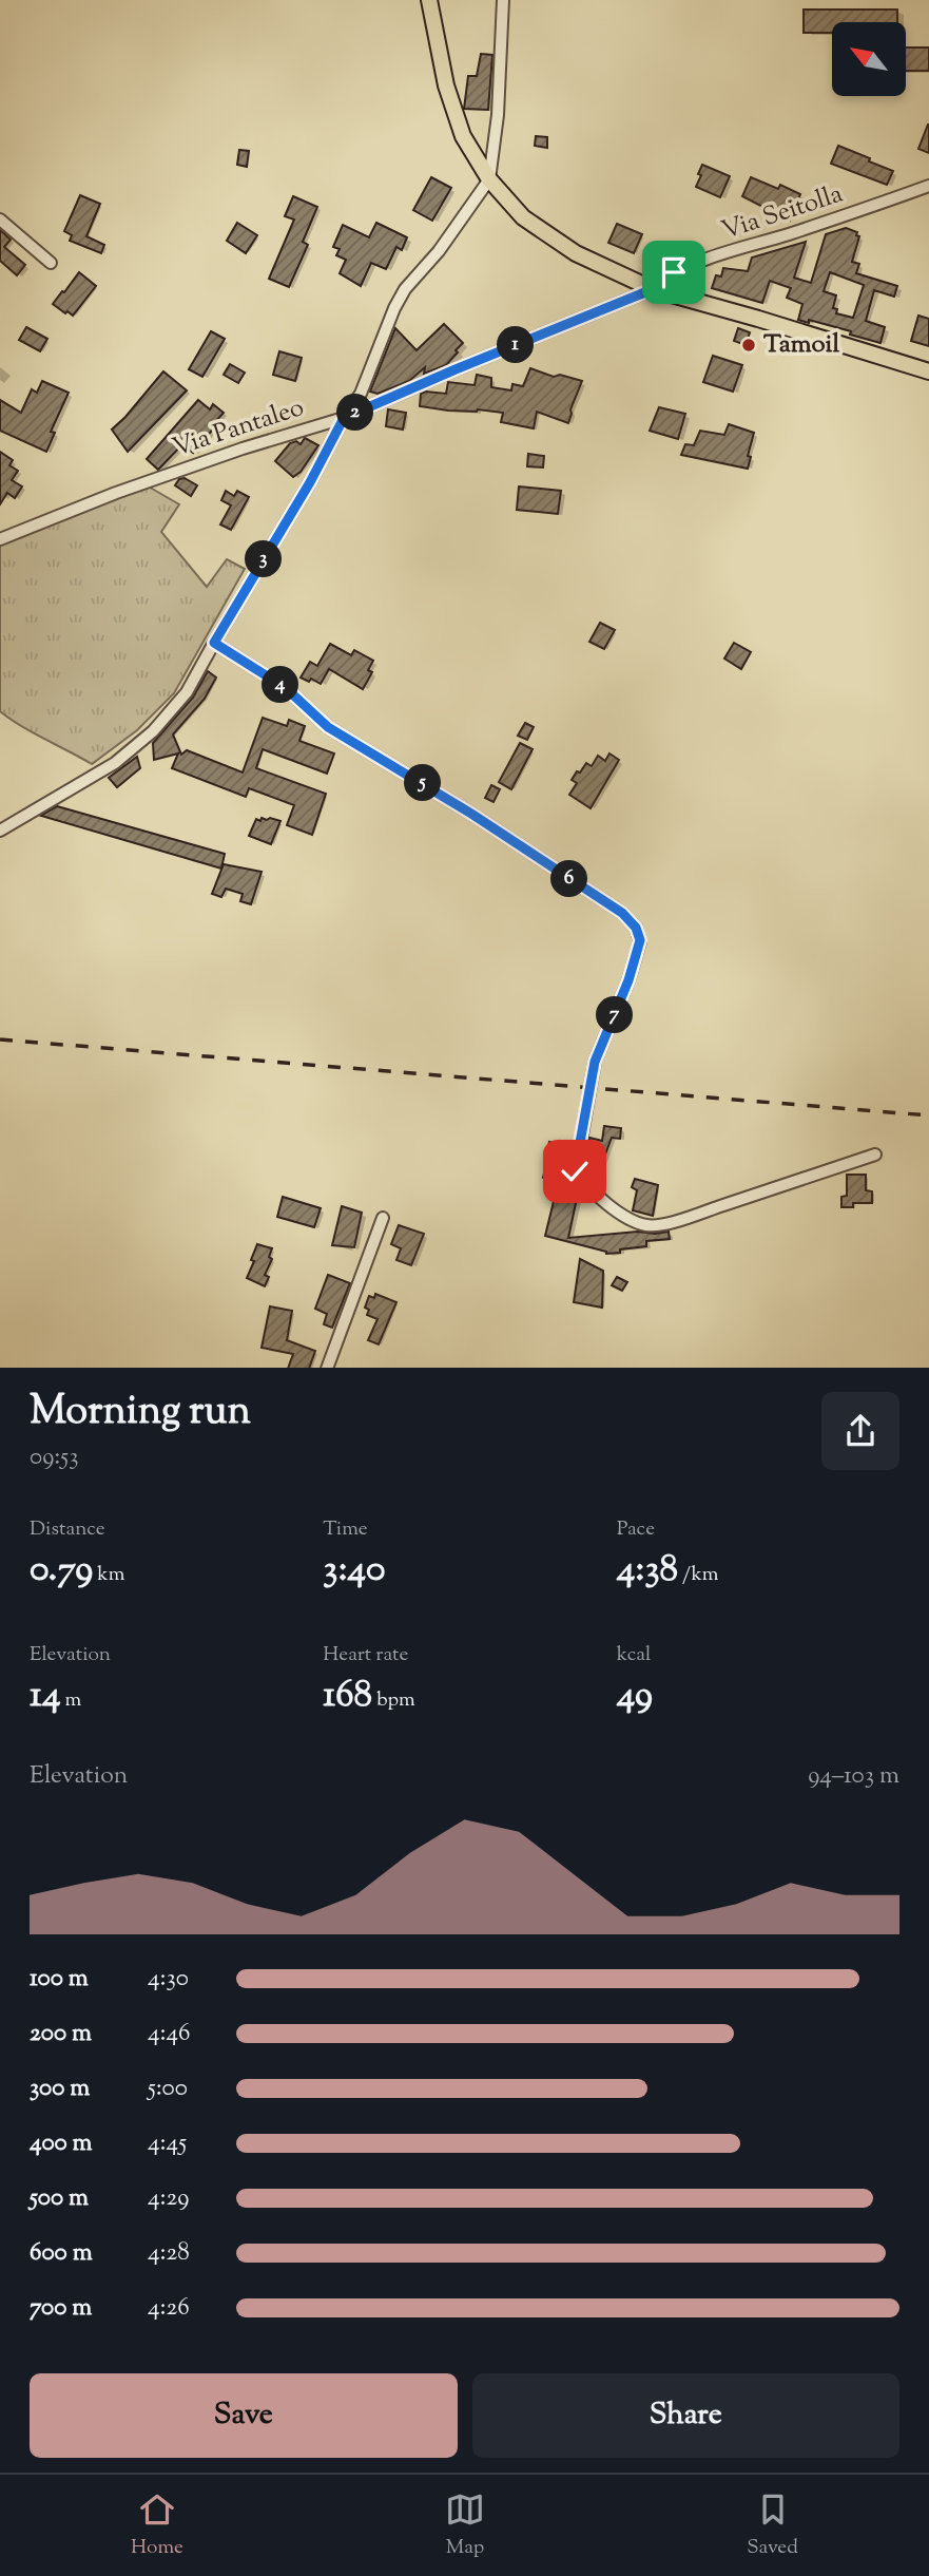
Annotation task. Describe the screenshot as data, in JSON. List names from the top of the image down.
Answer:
{
  "streets": {
    "street": ["Via Seitolla", "Via Pantaleo"]
  },
  "crossings": [
    ["Via Seitolla", "Via Pantaleo"]
  ],
  "places": ["Tamoil"],
  "north": "top left",
  "page": {
    "pins": [
      "1",
      "2",
      "3",
      "4",
      "5",
      "6",
      "7"
    ],
    "heading": ["Morning run", "09:53"],
    "stats": [
      ["Distance", "0.79 km"],
      ["Time", "3:40"],
      ["Pace", "4:38 /km"],
      ["Elevation", "14 m"],
      ["Heart rate", "168 bpm"],
      ["kcal", "49"]
    ],
    "chart": ["Elevation", "94–103 m"],
    "list": [
      {
        "name": "100 m",
        "note": "4:30"
      },
      {
        "name": "200 m",
        "note": "4:46"
      },
      {
        "name": "300 m",
        "note": "5:00"
      },
      {
        "name": "400 m",
        "note": "4:45"
      },
      {
        "name": "500 m",
        "note": "4:29"
      },
      {
        "name": "600 m",
        "note": "4:28"
      },
      {
        "name": "700 m",
        "note": "4:26"
      }
    ],
    "buttons": ["Save", "Share"],
    "tabs": ["Home", "Map", "Saved"]
  }
}
